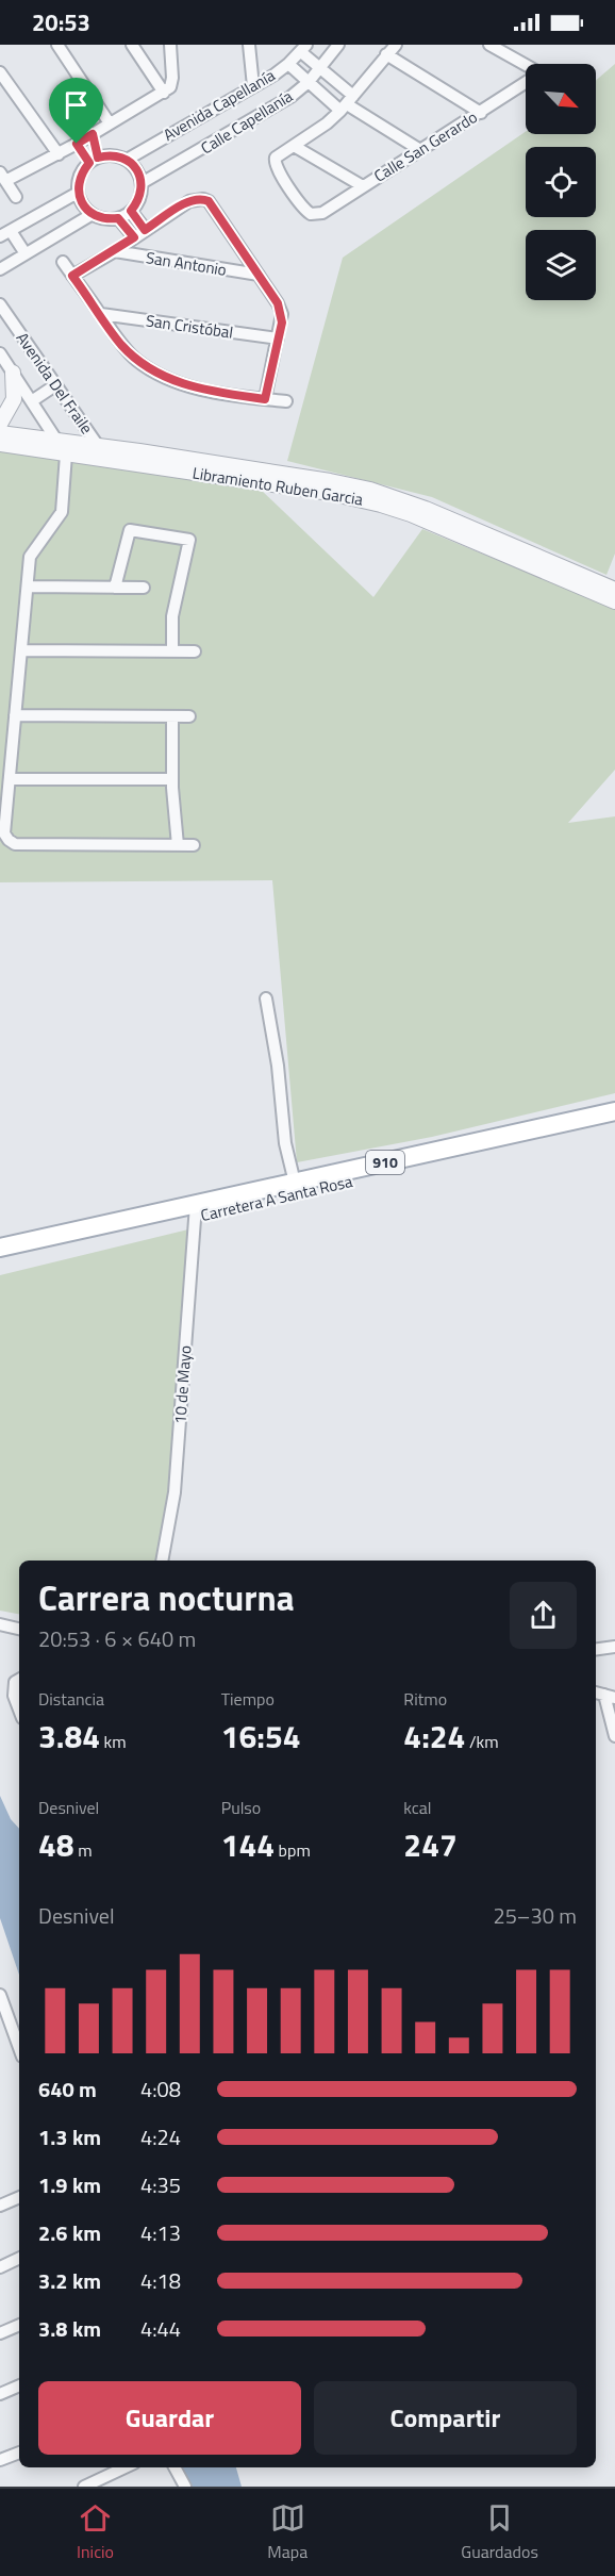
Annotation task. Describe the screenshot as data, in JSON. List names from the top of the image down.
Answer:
{
  "streets": {
    "main road": ["910", "Carretera A Santa Rosa"],
    "street": [
      "Avenida Capellanía",
      "Calle Capellanía",
      "Calle San Gerardo",
      "San Antonio",
      "San Cristóbal",
      "Avenida Del Fraile",
      "Libramiento Ruben Garcia",
      "10 de Mayo"
    ]
  },
  "crossings": [
    ["Avenida Capellanía", "Calle Capellanía"],
    ["Avenida Del Fraile", "Libramiento Ruben Garcia"],
    ["910", "Carretera A Santa Rosa"],
    ["Carretera A Santa Rosa", "10 de Mayo"]
  ],
  "north": "bottom right",
  "page": {
    "status": "20:53",
    "heading": ["Carrera nocturna", "20:53 · 6 × 640 m"],
    "stats": [
      ["Distancia", "3.84 km"],
      ["Tiempo", "16:54"],
      ["Ritmo", "4:24 /km"],
      ["Desnivel", "48 m"],
      ["Pulso", "144 bpm"],
      ["kcal", "247"]
    ],
    "chart": ["Desnivel", "25–30 m"],
    "list": [
      {
        "name": "640 m",
        "note": "4:08"
      },
      {
        "name": "1.3 km",
        "note": "4:24"
      },
      {
        "name": "1.9 km",
        "note": "4:35"
      },
      {
        "name": "2.6 km",
        "note": "4:13"
      },
      {
        "name": "3.2 km",
        "note": "4:18"
      },
      {
        "name": "3.8 km",
        "note": "4:44"
      }
    ],
    "buttons": ["Guardar", "Compartir"],
    "tabs": ["Inicio", "Mapa", "Guardados"]
  }
}
